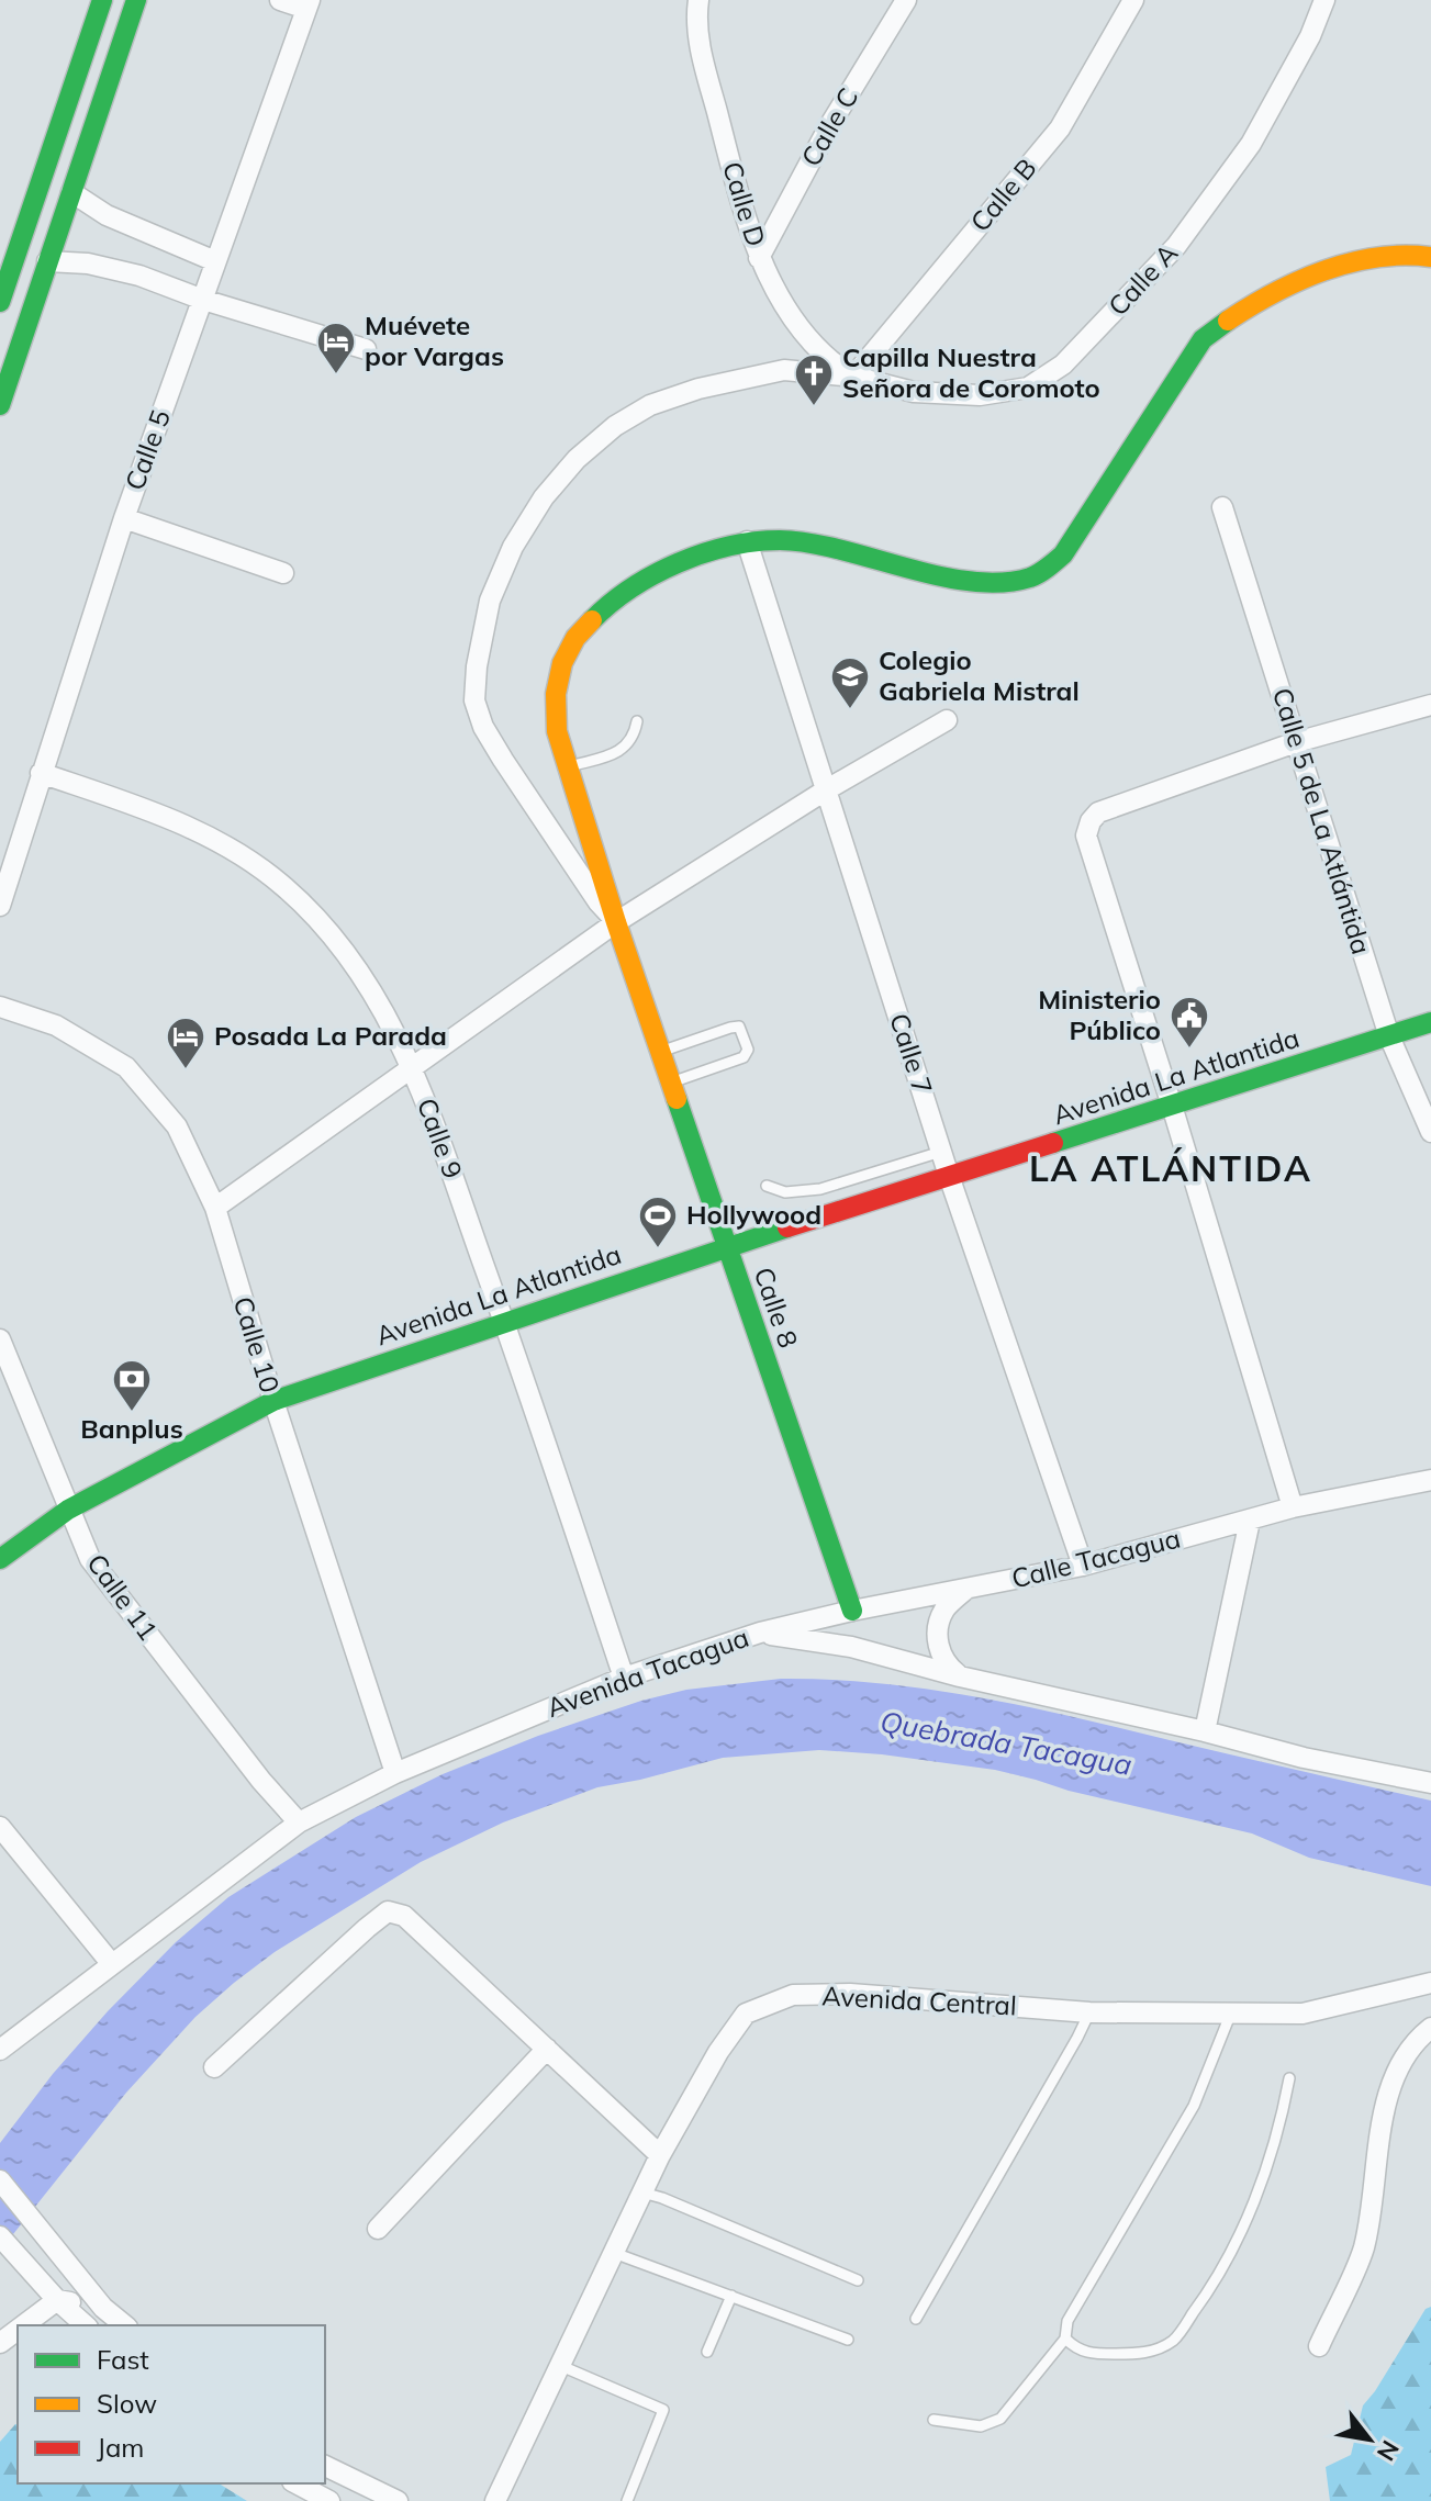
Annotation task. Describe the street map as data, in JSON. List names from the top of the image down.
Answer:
{
  "streets": {
    "street": [
      "Calle C",
      "Calle B",
      "Calle D",
      "Calle A",
      "Calle 5",
      "Calle 5 de La Atlántida",
      "Calle 7",
      "Avenida La Atlantida",
      "Calle 9",
      "Calle 8",
      "Calle 10",
      "Calle Tacagua",
      "Calle 11",
      "Avenida Tacagua",
      "Avenida Central"
    ]
  },
  "crossings": [
    ["Calle C", "Calle D"],
    ["Calle B", "Calle D"],
    ["Calle B", "Calle A"],
    ["Calle D", "Calle A"],
    ["Calle 5", "Calle 9"],
    ["Calle 5 de La Atlántida", "Avenida La Atlantida"],
    ["Calle 7", "Avenida La Atlantida"],
    ["Calle 7", "Calle 8"],
    ["Calle 7", "Calle Tacagua"],
    ["Avenida La Atlantida", "Calle 9"],
    ["Avenida La Atlantida", "Calle 8"],
    ["Avenida La Atlantida", "Calle 10"],
    ["Avenida La Atlantida", "Calle 11"],
    ["Calle 9", "Avenida Tacagua"],
    ["Calle 8", "Calle Tacagua"],
    ["Calle 10", "Avenida Tacagua"],
    ["Calle Tacagua", "Avenida Tacagua"],
    ["Calle 11", "Avenida Tacagua"]
  ],
  "districts": ["LA ATLÁNTIDA"],
  "water": ["Quebrada Tacagua"],
  "places": {
    "hotel": ["Muévete por Vargas", "Posada La Parada"],
    "church": ["Capilla Nuestra Señora de Coromoto"],
    "school or university": ["Colegio Gabriela Mistral"],
    "public building": ["Ministerio Público"],
    "sports": ["Hollywood"],
    "bank": ["Banplus"]
  },
  "legend": ["Fast", "Slow", "Jam"],
  "north": "bottom right"
}
